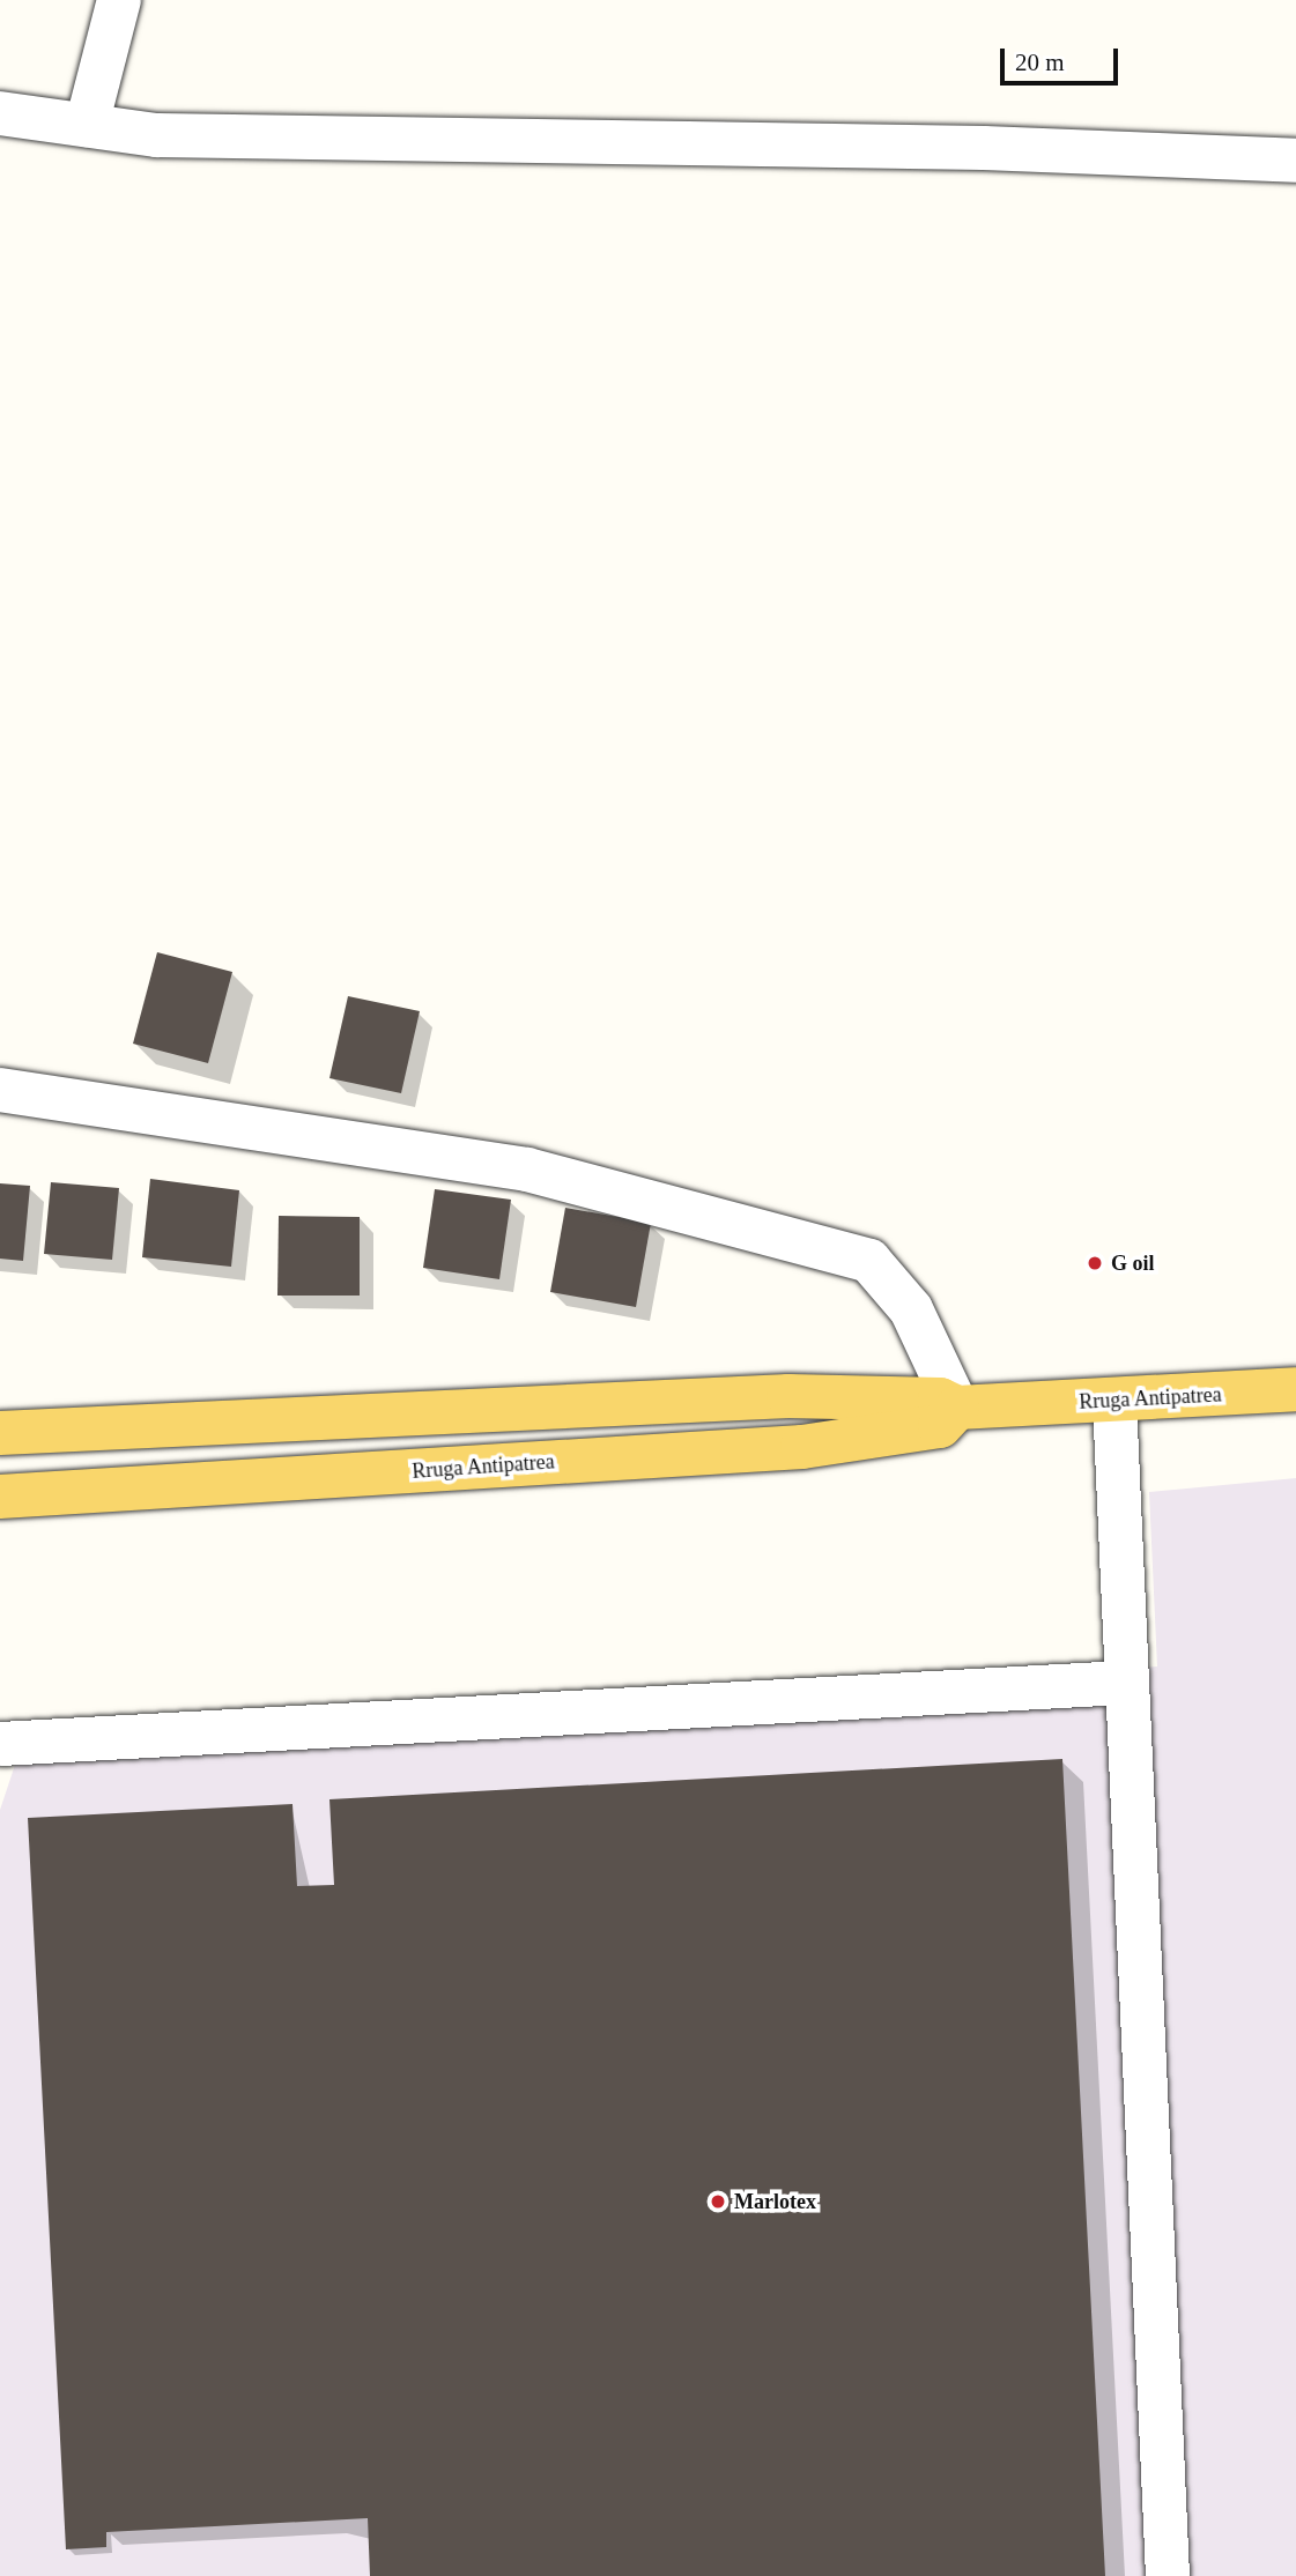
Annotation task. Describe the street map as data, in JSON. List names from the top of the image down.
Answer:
{
  "streets": {
    "main road": ["Rruga Antipatrea"]
  },
  "places": ["G oil", "Marlotex"],
  "scale_bar": "20 m"
}
